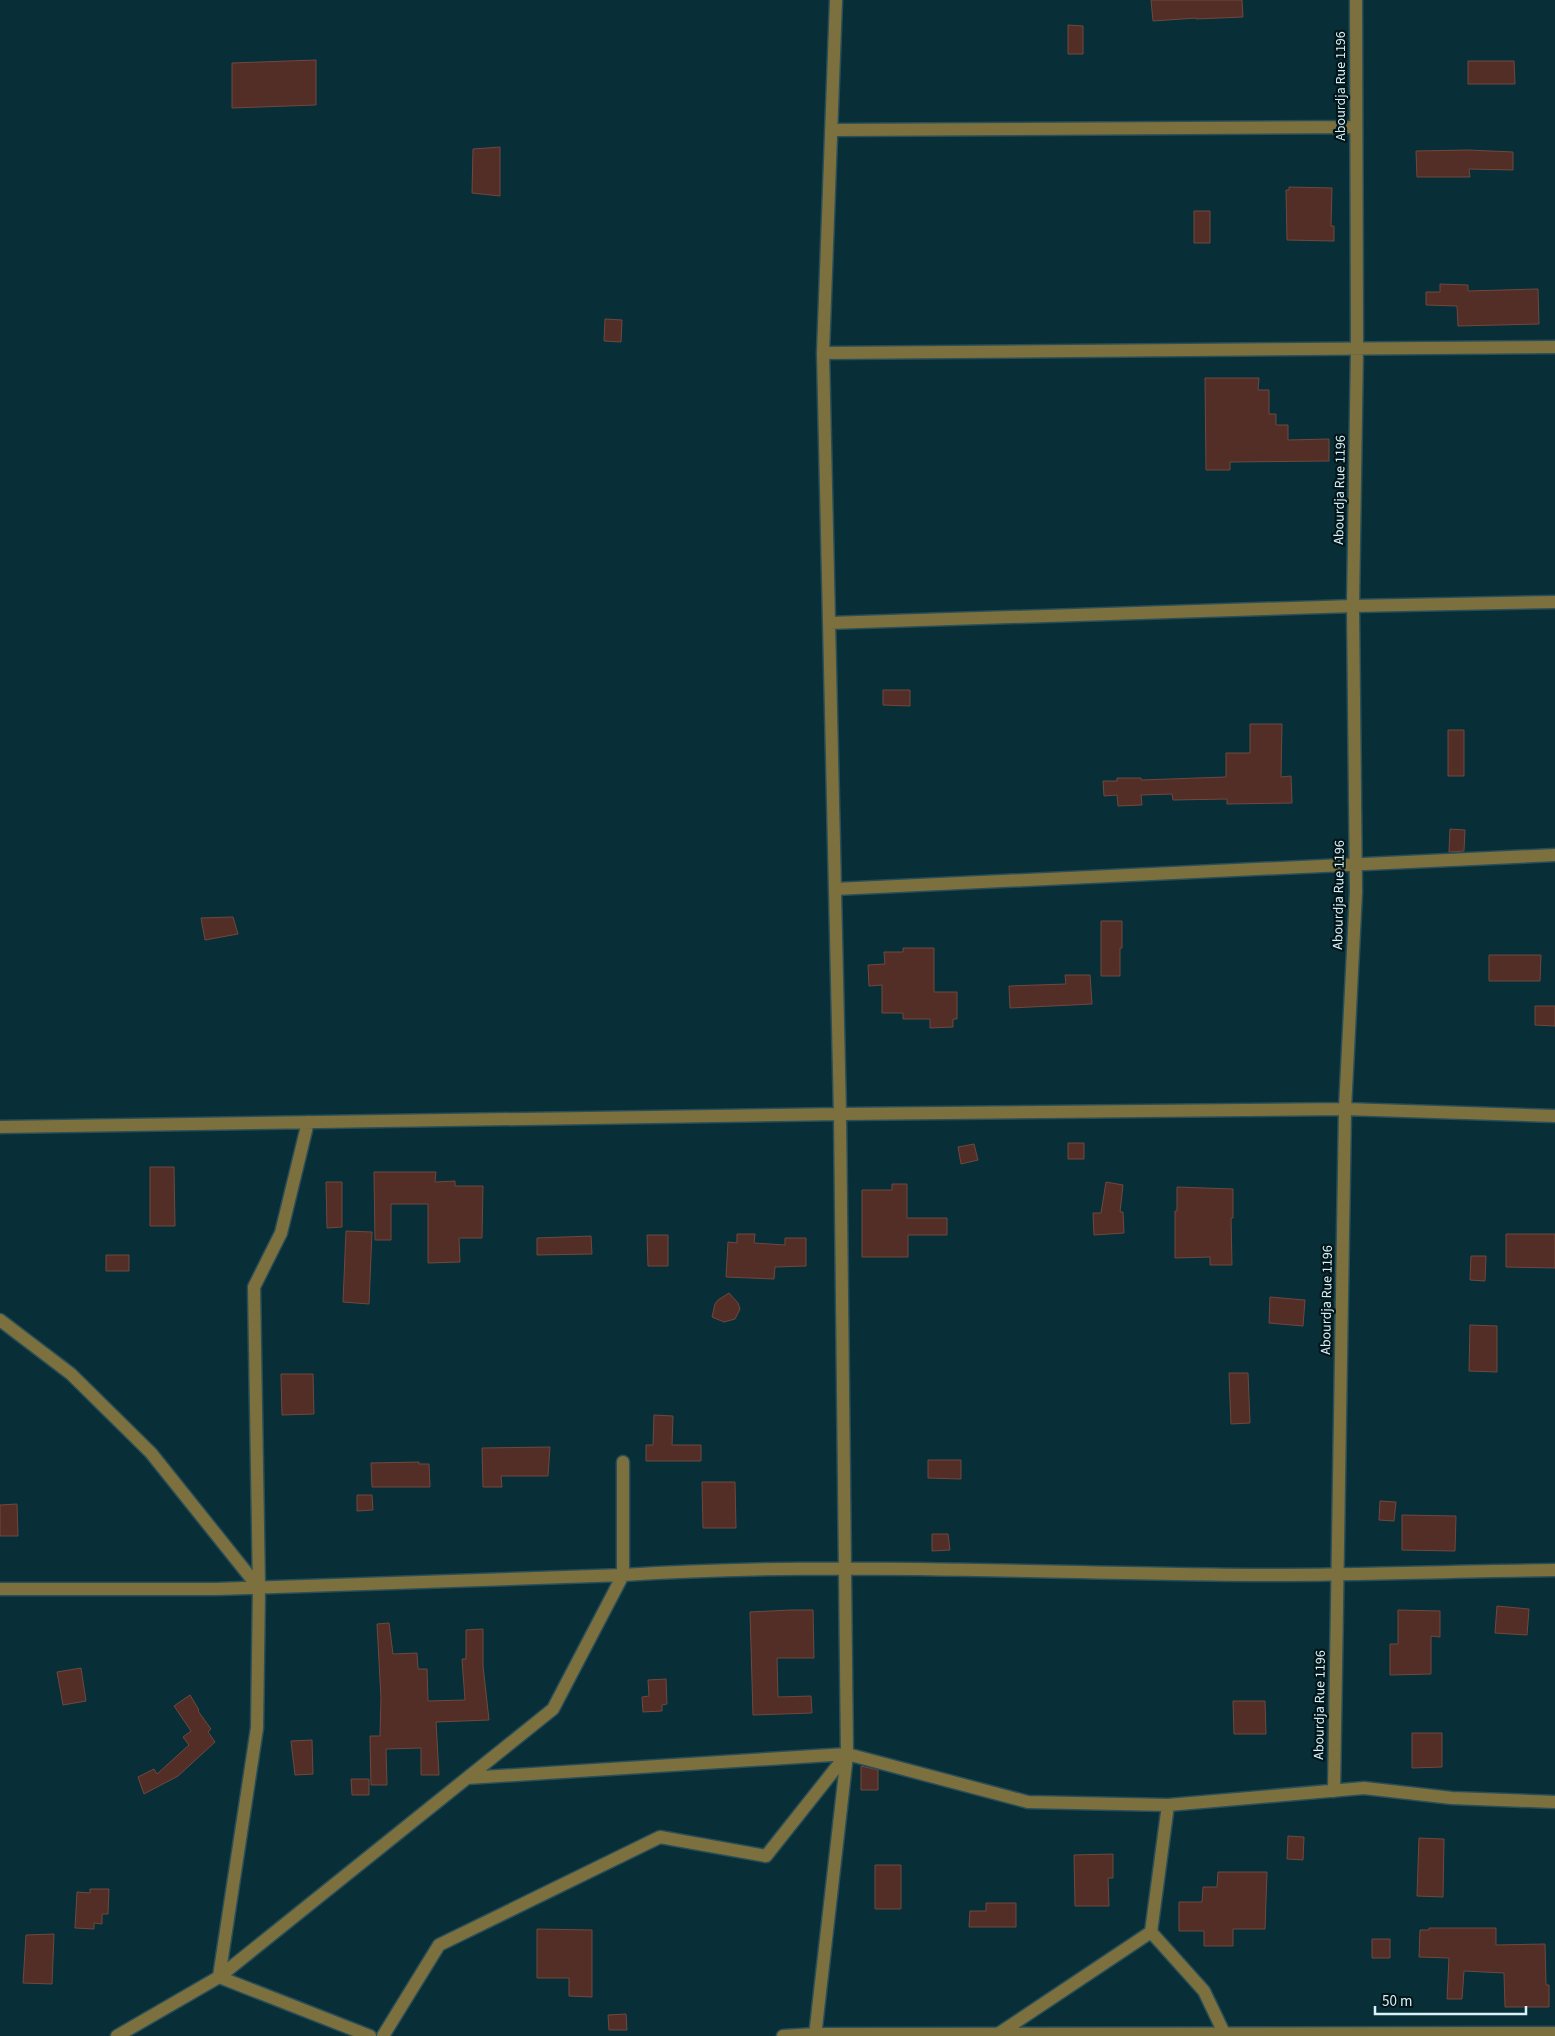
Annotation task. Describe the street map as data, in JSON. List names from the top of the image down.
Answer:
{
  "streets": {
    "street": ["Abourdja Rue 1196"]
  },
  "scale_bar": "50 m"
}
